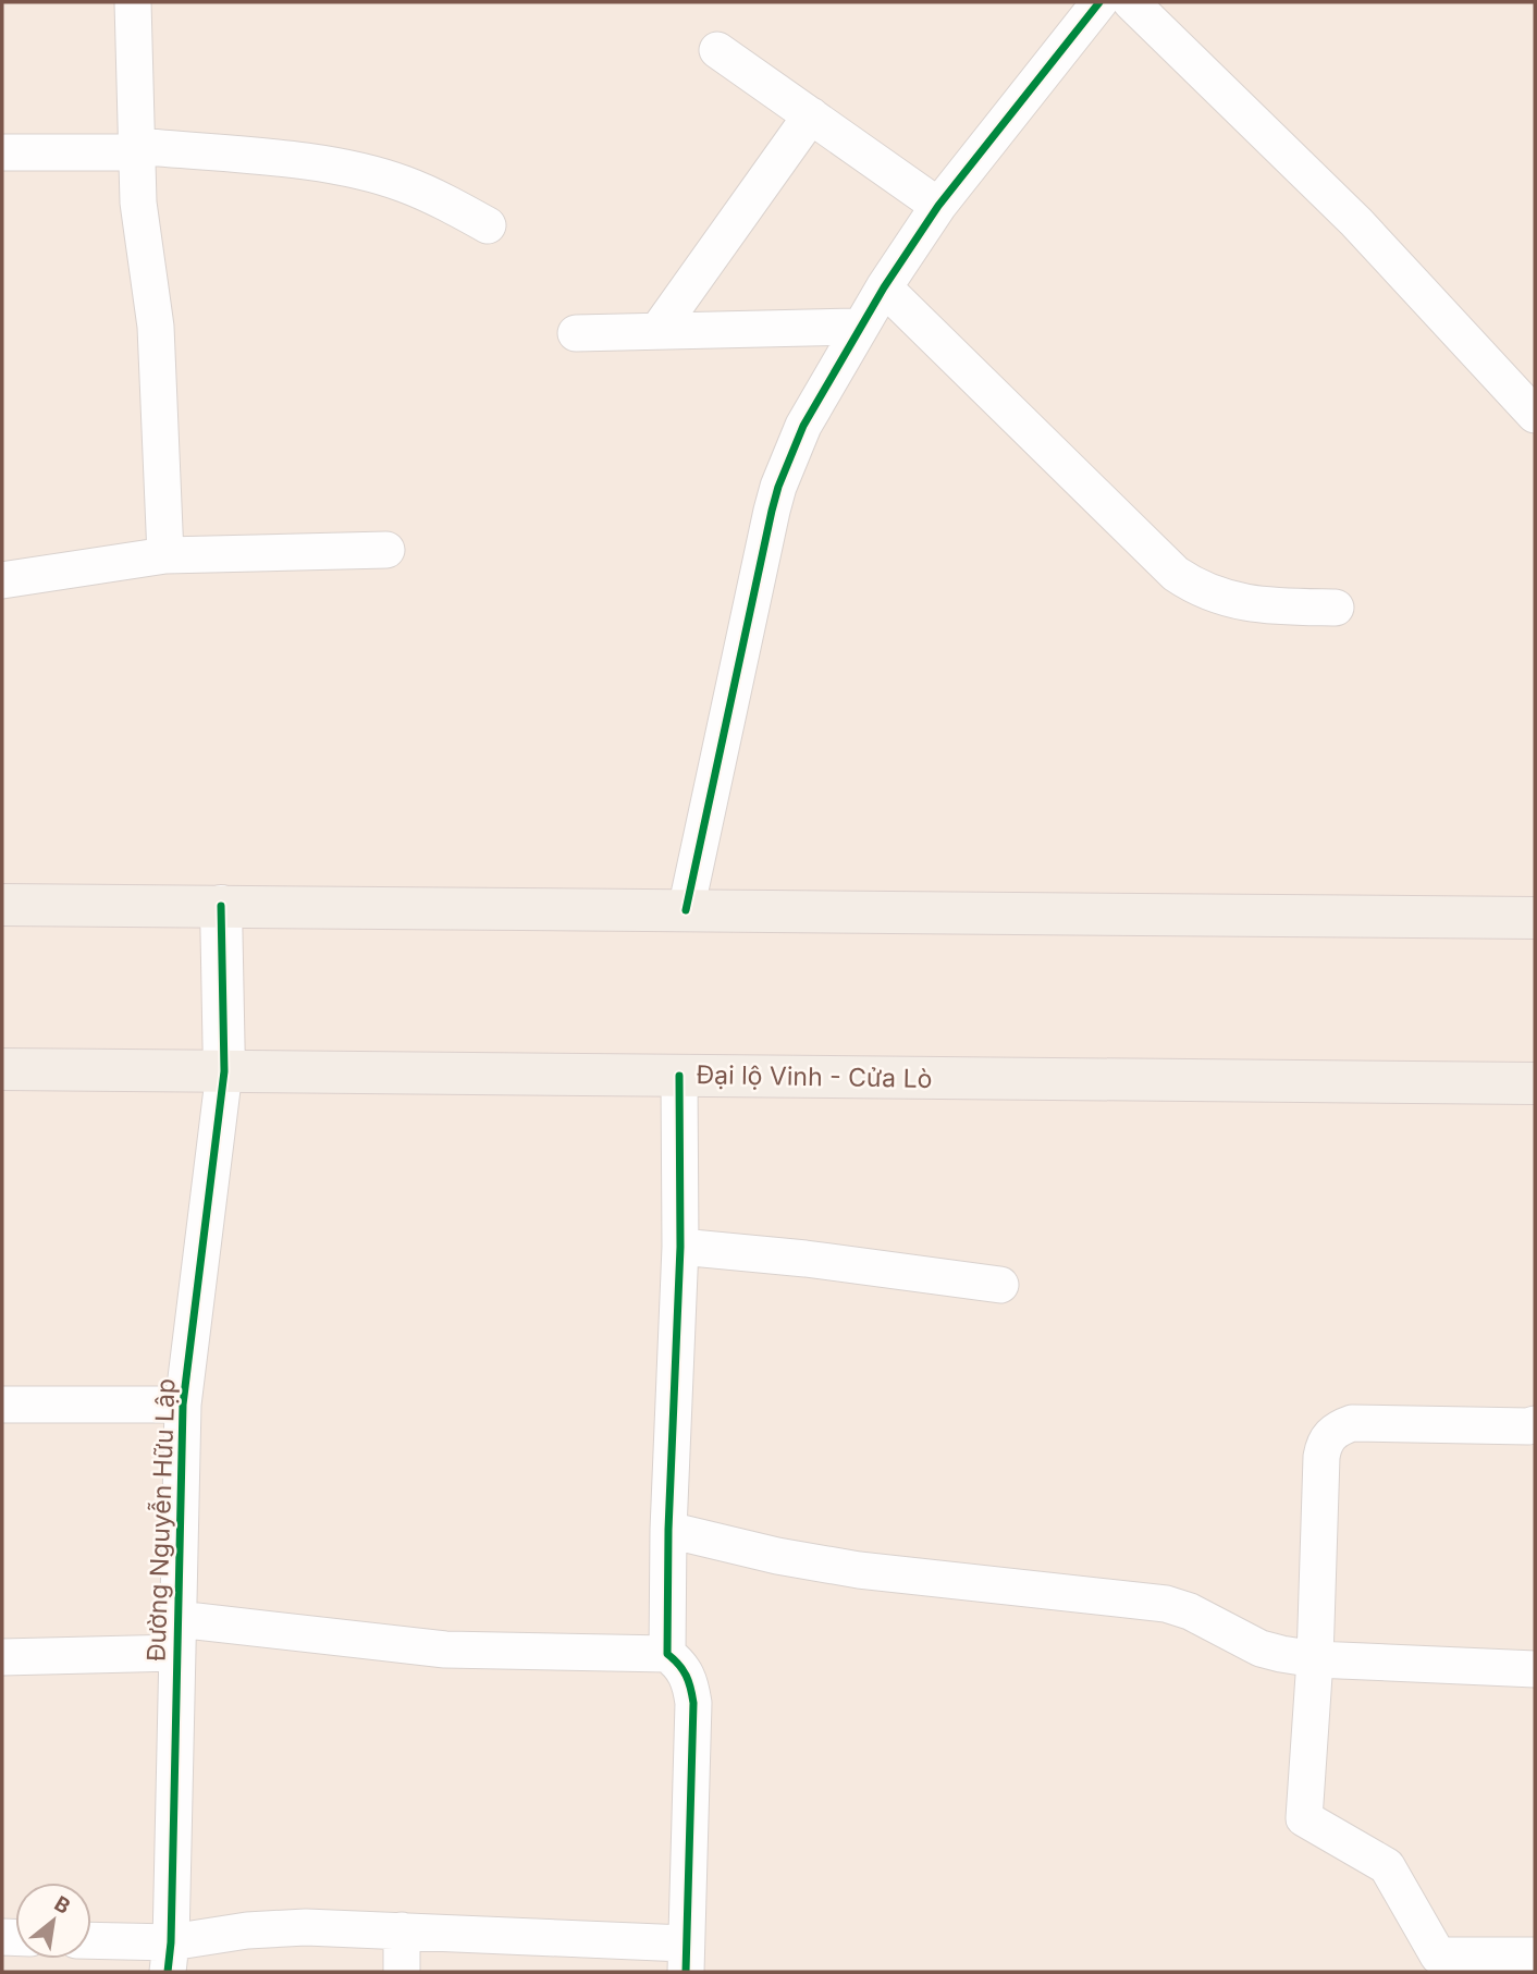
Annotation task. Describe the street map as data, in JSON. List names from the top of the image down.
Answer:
{
  "streets": {
    "main road": ["Đại lộ Vinh - Cửa Lò"],
    "street": ["Đường Nguyễn Hữu Lập"]
  },
  "crossings": [
    ["Đại lộ Vinh - Cửa Lò", "Đường Nguyễn Hữu Lập"]
  ],
  "north": "top right"
}
